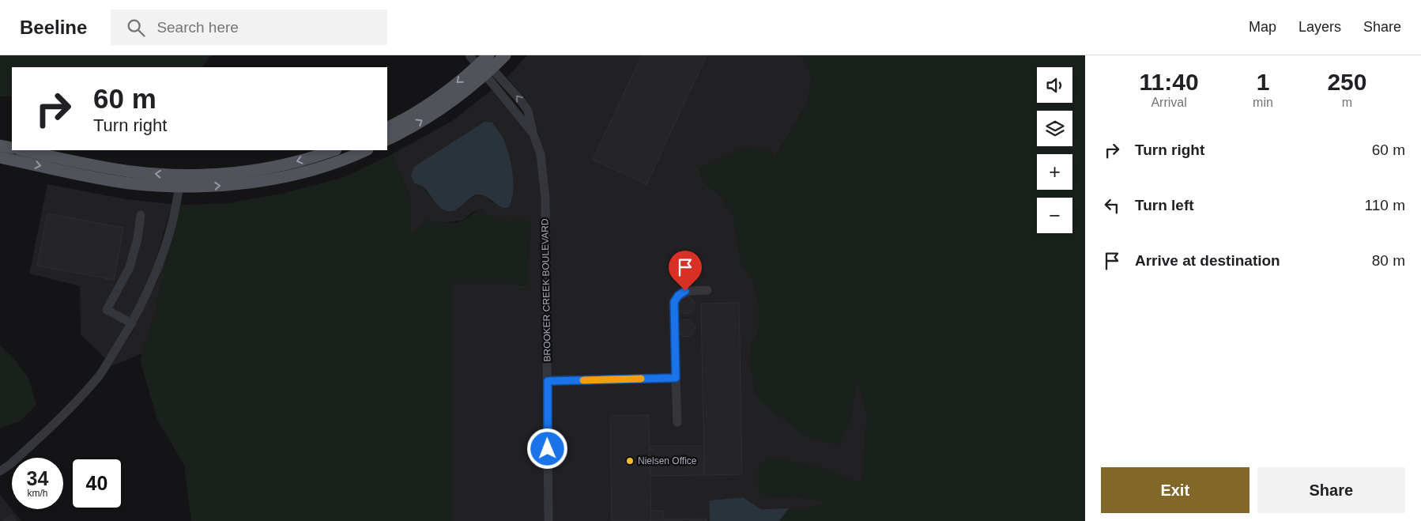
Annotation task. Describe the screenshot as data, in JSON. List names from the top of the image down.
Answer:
{
  "streets": {
    "street": ["BROOKER CREEK BOULEVARD"]
  },
  "places": ["Nielsen Office"],
  "page": {
    "header": "Beeline",
    "search": "Search here",
    "nav": ["Map", "Layers", "Share"],
    "eta": [
      "11:40",
      "Arrival",
      "1",
      "min",
      "250",
      "m"
    ],
    "map_buttons": ["+", "−"],
    "turn": ["60 m", "Turn right"],
    "list": [
      {
        "name": "Turn right",
        "value": "60 m"
      },
      {
        "name": "Turn left",
        "value": "110 m"
      },
      {
        "name": "Arrive at destination",
        "value": "80 m"
      }
    ],
    "speed": "34 km/h",
    "limit": "40",
    "buttons": ["Exit", "Share"]
  }
}
